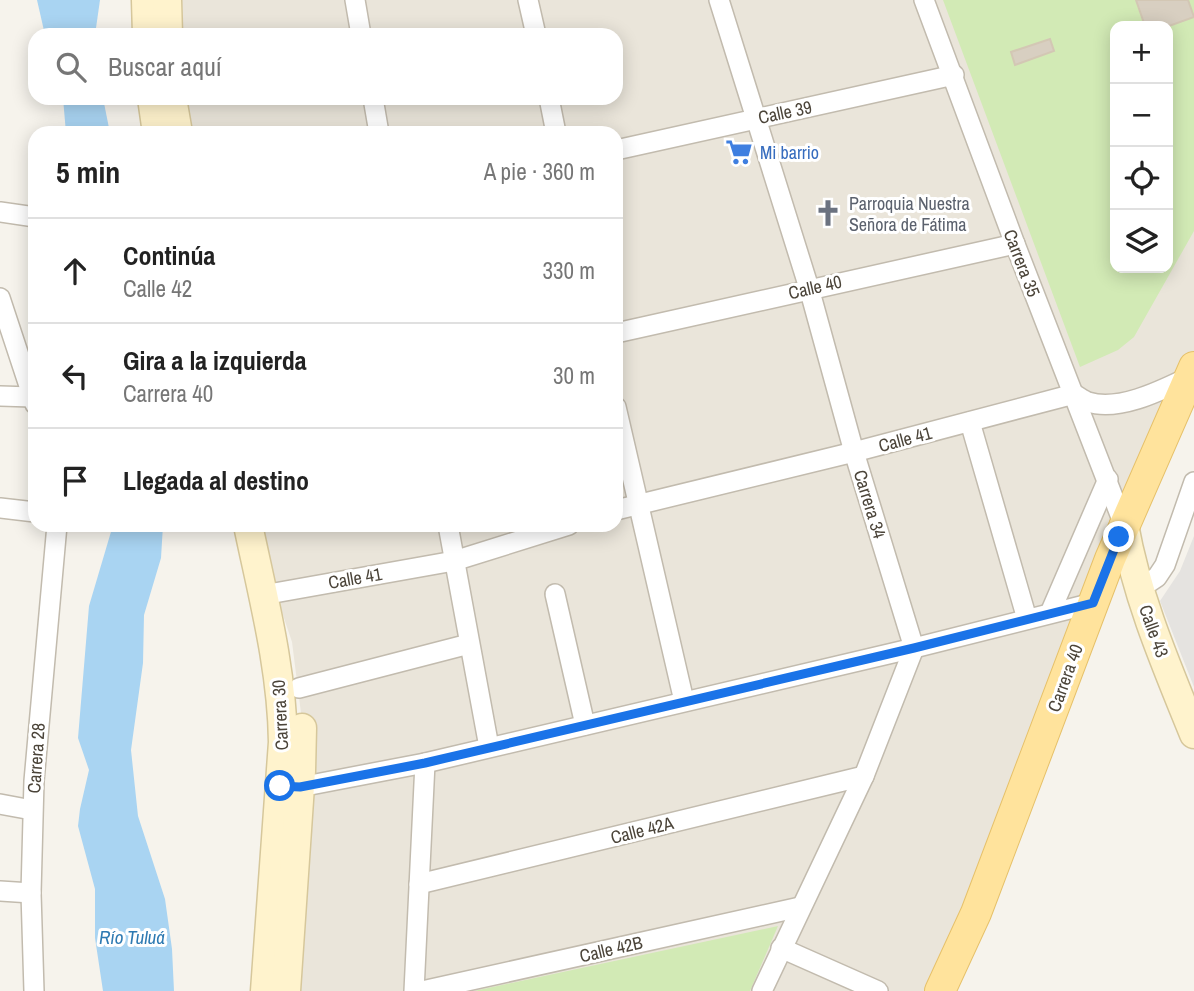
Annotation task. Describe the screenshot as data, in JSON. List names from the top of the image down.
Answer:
{
  "streets": {
    "main road": ["Calle 43", "Carrera 40", "Carrera 30"],
    "street": [
      "Calle 39",
      "Carrera 35",
      "Calle 40",
      "Calle 41",
      "Carrera 34",
      "Carrera 28",
      "Calle 42A",
      "Calle 42B"
    ]
  },
  "crossings": [
    ["Calle 39", "Carrera 35"],
    ["Calle 39", "Carrera 34"],
    ["Carrera 35", "Calle 40"],
    ["Carrera 35", "Calle 41"],
    ["Carrera 35", "Calle 43"],
    ["Carrera 35", "Carrera 40"],
    ["Calle 40", "Carrera 34"],
    ["Calle 41", "Carrera 34"],
    ["Calle 41", "Carrera 30"],
    ["Calle 43", "Carrera 40"]
  ],
  "water": ["Río Tuluá"],
  "places": {
    "supermarket": ["Mi barrio"],
    "church": ["Parroquia Nuestra Señora de Fátima"]
  },
  "page": {
    "map_buttons": ["+", "−"],
    "search": "Buscar aquí",
    "heading": ["5 min", "A pie · 360 m"],
    "list": [
      ["Continúa", "Calle 42", "330 m"],
      ["Gira a la izquierda", "Carrera 40", "30 m"],
      "Llegada al destino"
    ]
  }
}
